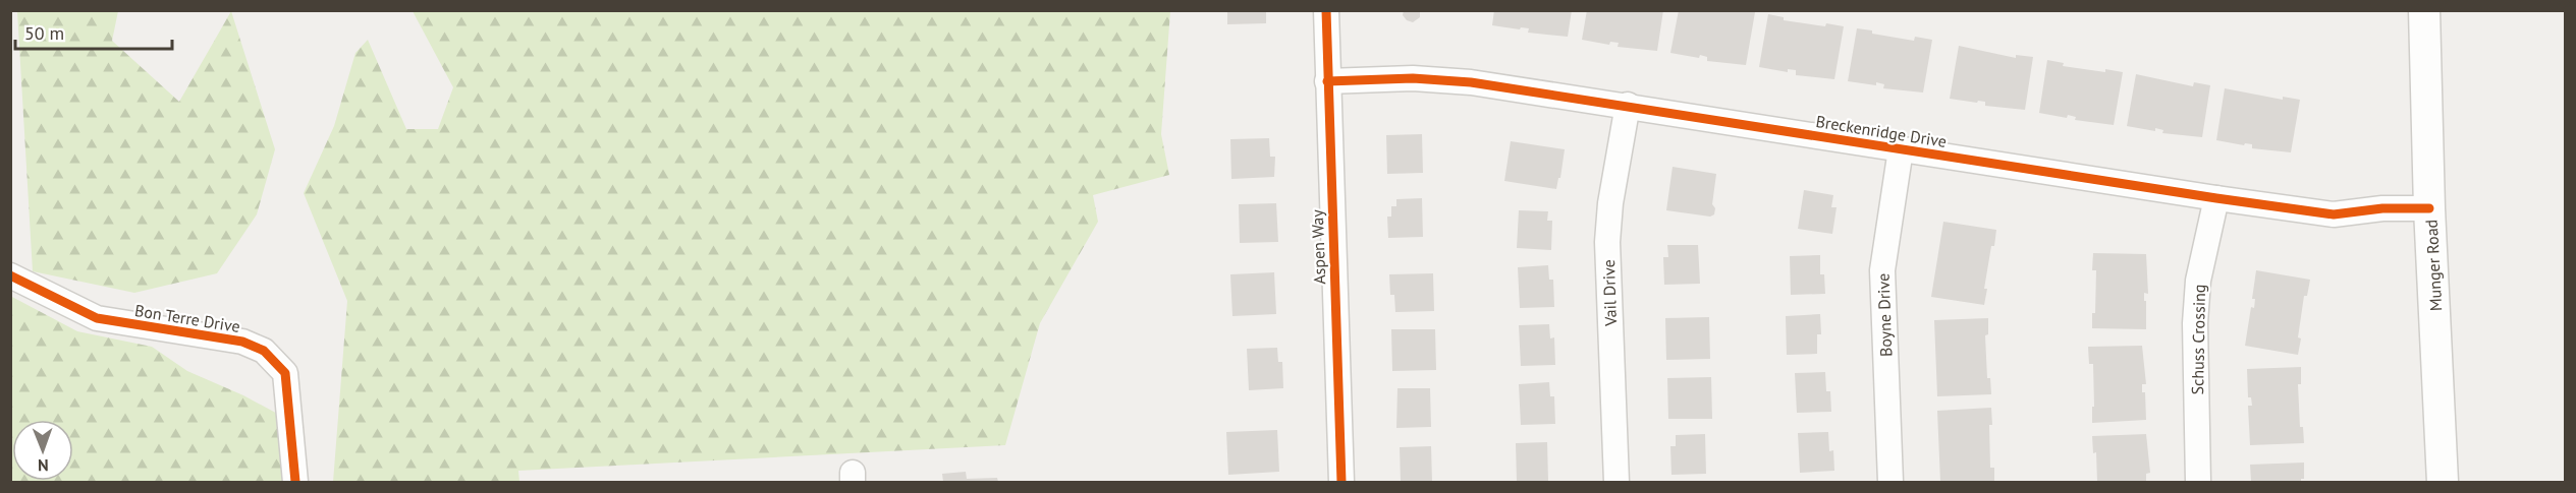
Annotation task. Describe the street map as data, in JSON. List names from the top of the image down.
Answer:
{
  "streets": {
    "street": [
      "Breckenridge Drive",
      "Aspen Way",
      "Munger Road",
      "Vail Drive",
      "Boyne Drive",
      "Bon Terre Drive",
      "Schuss Crossing"
    ]
  },
  "crossings": [
    ["Breckenridge Drive", "Aspen Way"],
    ["Breckenridge Drive", "Munger Road"],
    ["Breckenridge Drive", "Vail Drive"],
    ["Breckenridge Drive", "Boyne Drive"],
    ["Breckenridge Drive", "Schuss Crossing"]
  ],
  "scale_bar": "50 m",
  "north": "bottom"
}
